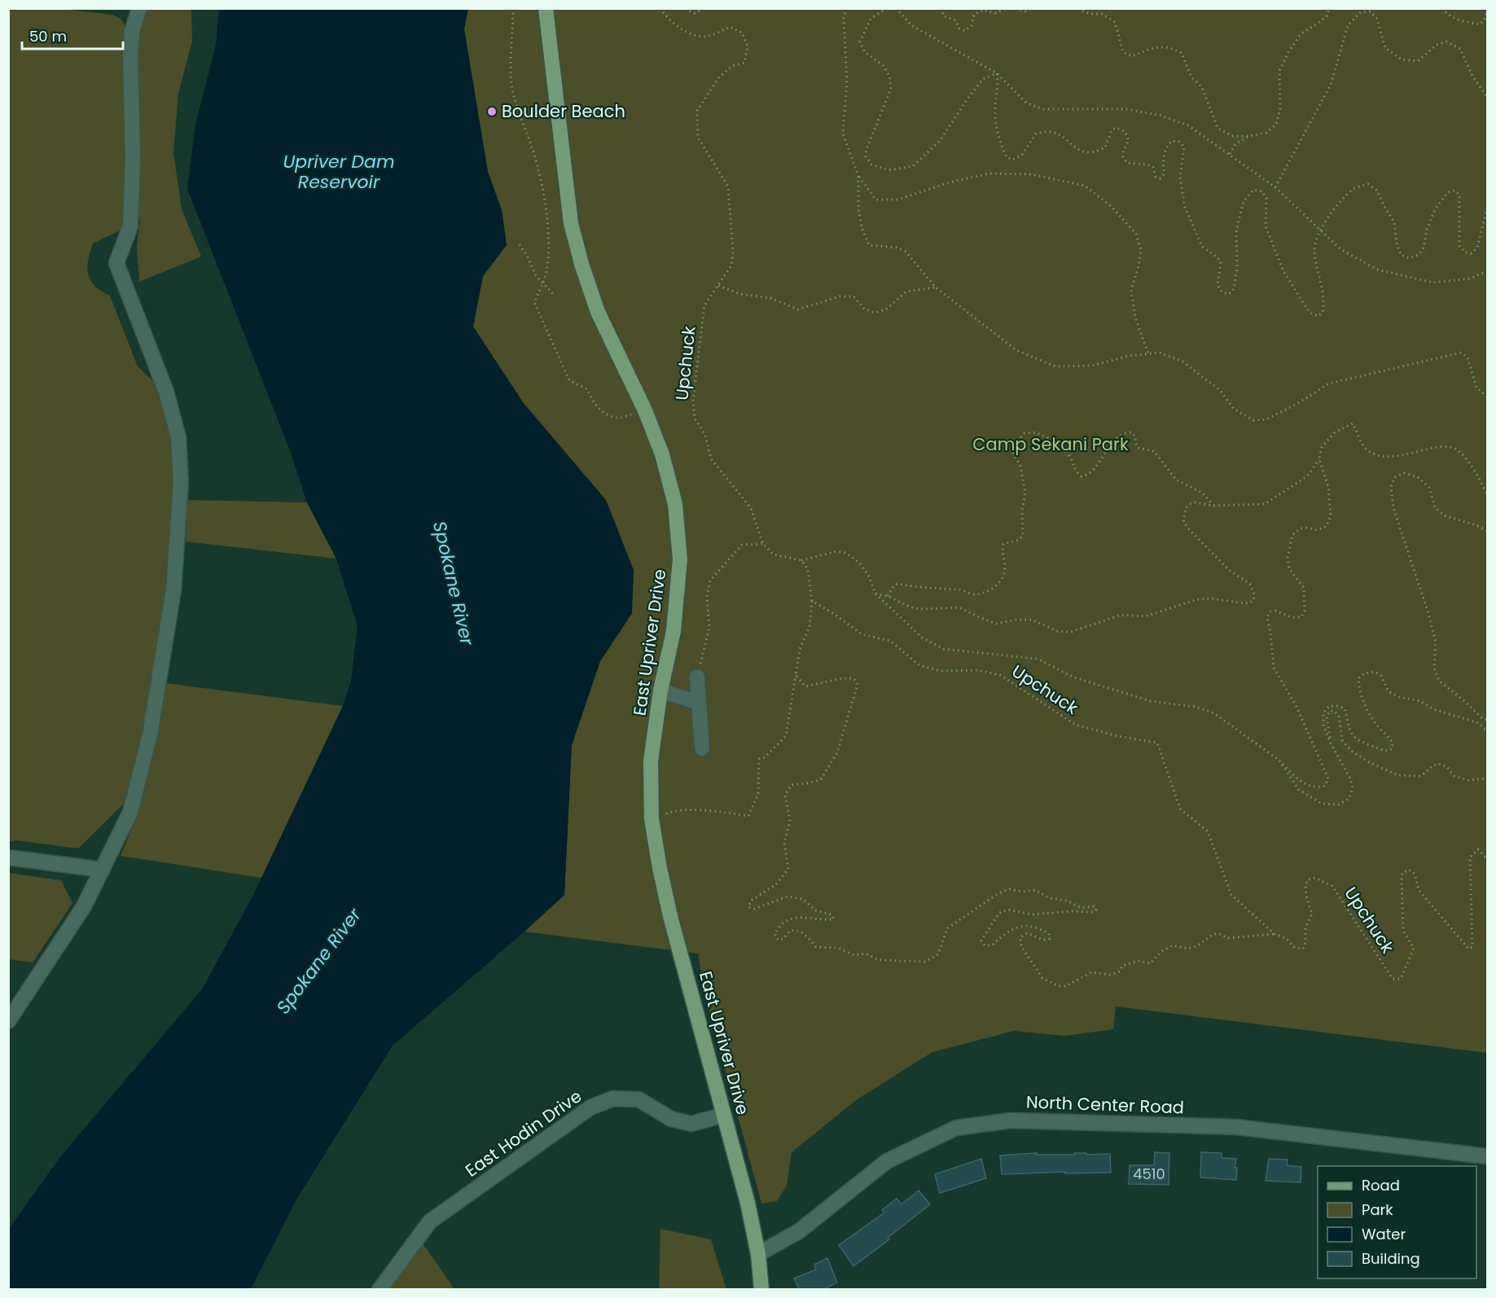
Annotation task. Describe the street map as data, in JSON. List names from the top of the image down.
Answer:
{
  "streets": {
    "main road": ["East Upriver Drive"],
    "street": ["North Center Road", "East Hodin Drive"],
    "path": ["Upchuck"]
  },
  "crossings": [
    ["East Upriver Drive", "North Center Road"],
    ["East Upriver Drive", "East Hodin Drive"]
  ],
  "water": ["Upriver Dam Reservoir", "Spokane River"],
  "parks": ["Camp Sekani Park"],
  "places": ["Boulder Beach"],
  "house_numbers": ["4510"],
  "legend": [
    "Road",
    "Park",
    "Water",
    "Building"
  ],
  "scale_bar": "50 m"
}
